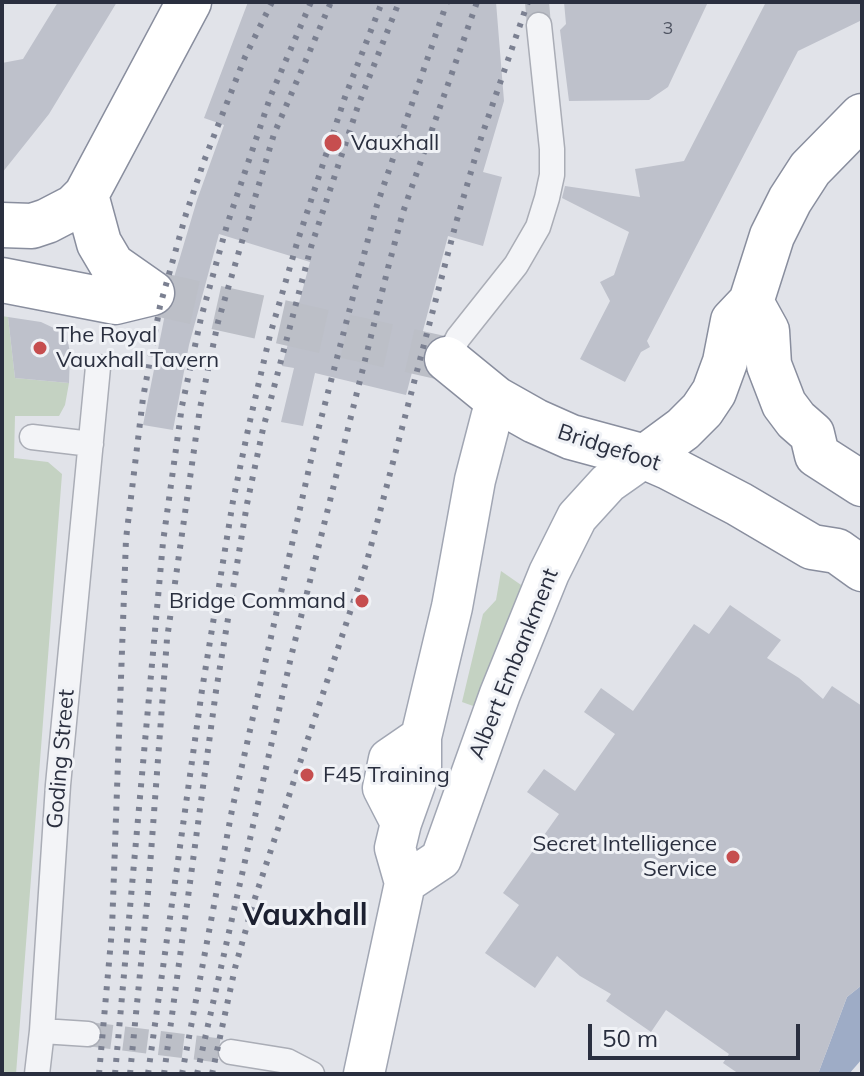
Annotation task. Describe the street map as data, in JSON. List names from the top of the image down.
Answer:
{
  "streets": {
    "highway": ["Bridgefoot"],
    "main road": ["Albert Embankment"],
    "street": ["Goding Street"]
  },
  "crossings": [
    ["Bridgefoot", "Albert Embankment"]
  ],
  "districts": ["Vauxhall"],
  "places": [
    "Vauxhall",
    "The Royal Vauxhall Tavern",
    "Bridge Command",
    "F45 Training",
    "Secret Intelligence Service"
  ],
  "house_numbers": ["3"],
  "scale_bar": "50 m"
}
